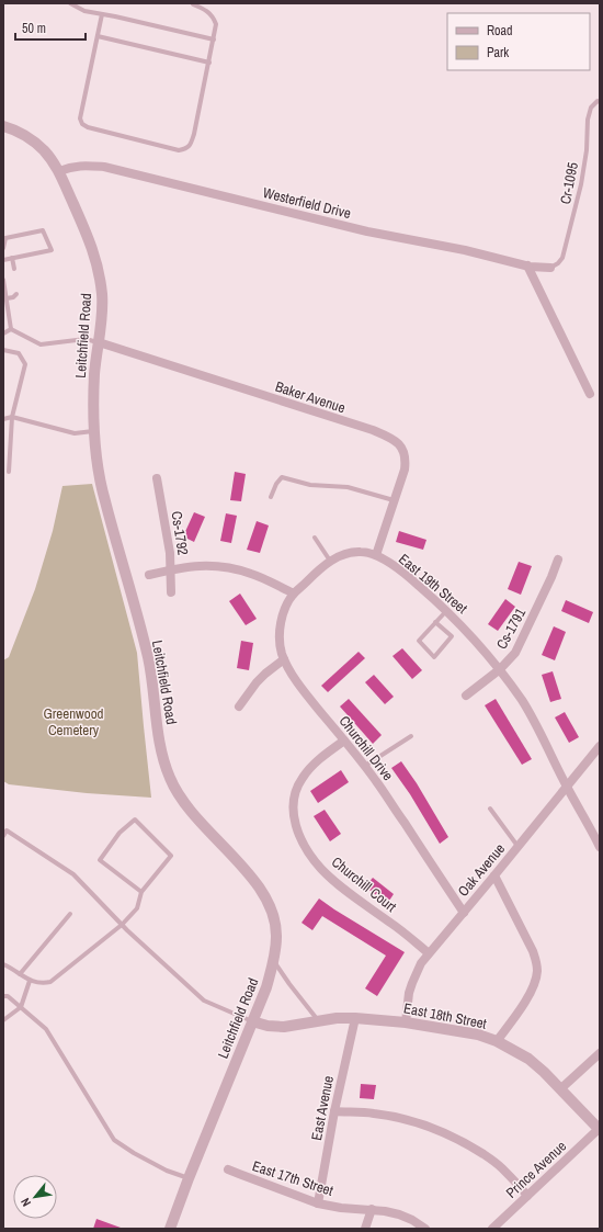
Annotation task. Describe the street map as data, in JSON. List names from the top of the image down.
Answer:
{
  "streets": {
    "street": [
      "Westerfield Drive",
      "Leitchfield Road",
      "Baker Avenue",
      "Cs-1792",
      "East 19th Street",
      "Cs-1791",
      "Churchill Drive",
      "Oak Avenue",
      "Churchill Court",
      "East 18th Street",
      "East Avenue",
      "Prince Avenue",
      "East 17th Street"
    ],
    "lane": ["Cr-1095"]
  },
  "crossings": [
    ["Cr-1095", "Westerfield Drive"],
    ["Westerfield Drive", "Leitchfield Road"],
    ["Leitchfield Road", "Baker Avenue"],
    ["Leitchfield Road", "East 18th Street"],
    ["Baker Avenue", "East 19th Street"],
    ["East 19th Street", "Cs-1791"],
    ["East 19th Street", "Churchill Drive"],
    ["East 19th Street", "Oak Avenue"],
    ["Churchill Drive", "Oak Avenue"],
    ["Churchill Drive", "Churchill Court"],
    ["Oak Avenue", "Churchill Court"],
    ["Oak Avenue", "East 18th Street"],
    ["East 18th Street", "East Avenue"],
    ["East 18th Street", "Prince Avenue"],
    ["East Avenue", "East 17th Street"]
  ],
  "parks": ["Greenwood Cemetery"],
  "legend": ["Road", "Park"],
  "scale_bar": "50 m",
  "north": "bottom left"
}
